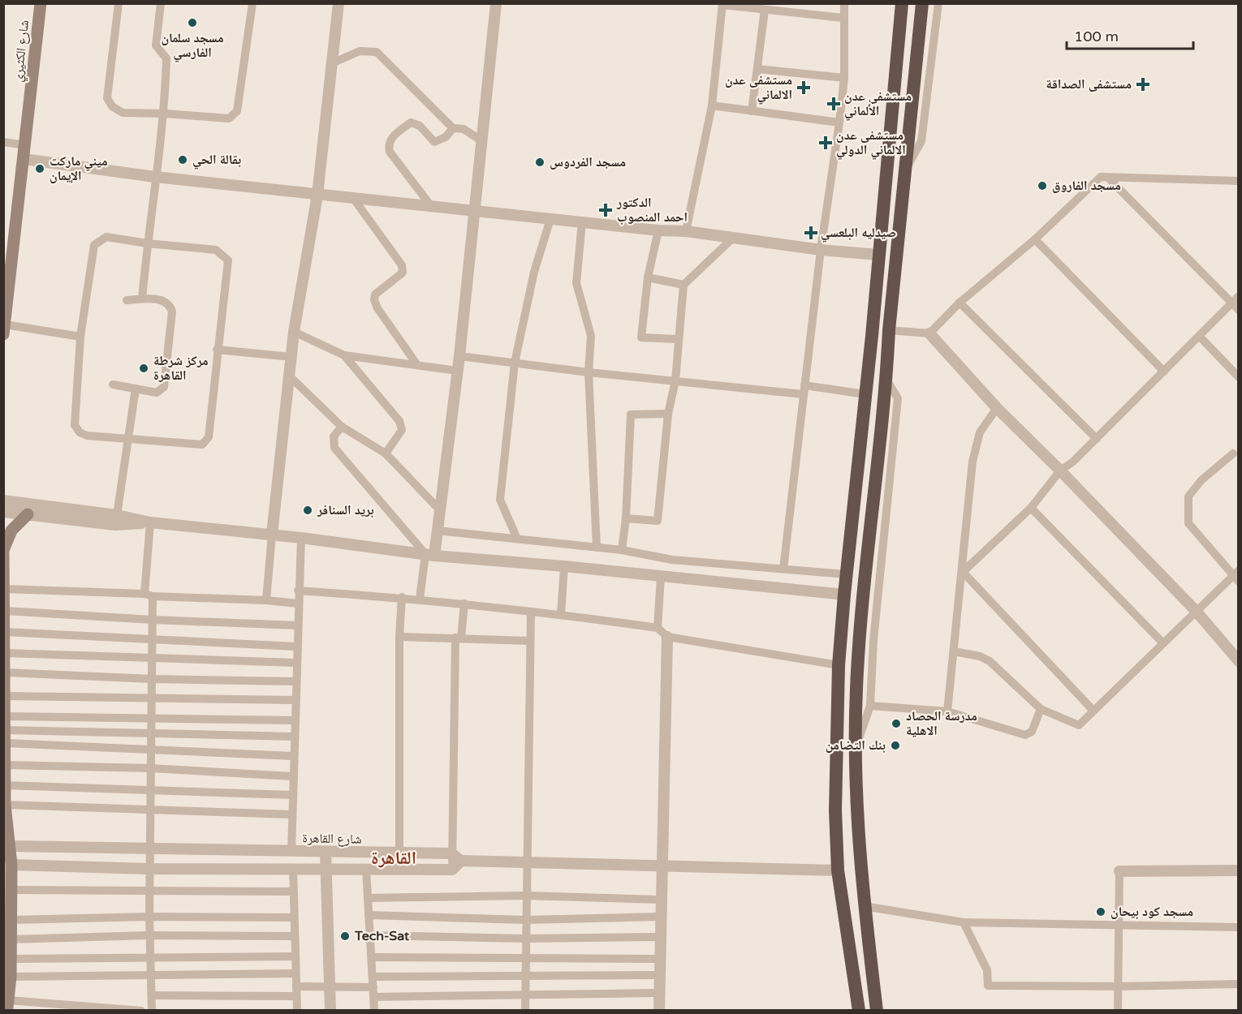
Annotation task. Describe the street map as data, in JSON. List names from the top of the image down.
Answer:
{
  "streets": {
    "main road": ["شارع الكثيري"],
    "street": ["شارع القاهرة"]
  },
  "districts": ["القاهرة"],
  "places": {
    "other": [
      "مسجد سلمان الفارسي",
      "بقالة الحي",
      "مسجد الفردوس",
      "ميني ماركت الإيمان",
      "مسجد الفاروق",
      "مركز شرطة القاهرة",
      "بريد السنافر",
      "مدرسة الحصاد الاهلية",
      "بنك التضامن",
      "مسجد كود بيحان",
      "Tech-Sat"
    ],
    "health": [
      "مستشفى الصداقة",
      "مستشفى عدن الالماني",
      "مستشفى عدن الألماني",
      "مستشفى عدن الالماني الدولي",
      "الدكتور احمد المنصوب",
      "صيدليه البلعسي"
    ]
  },
  "scale_bar": "100 m"
}
